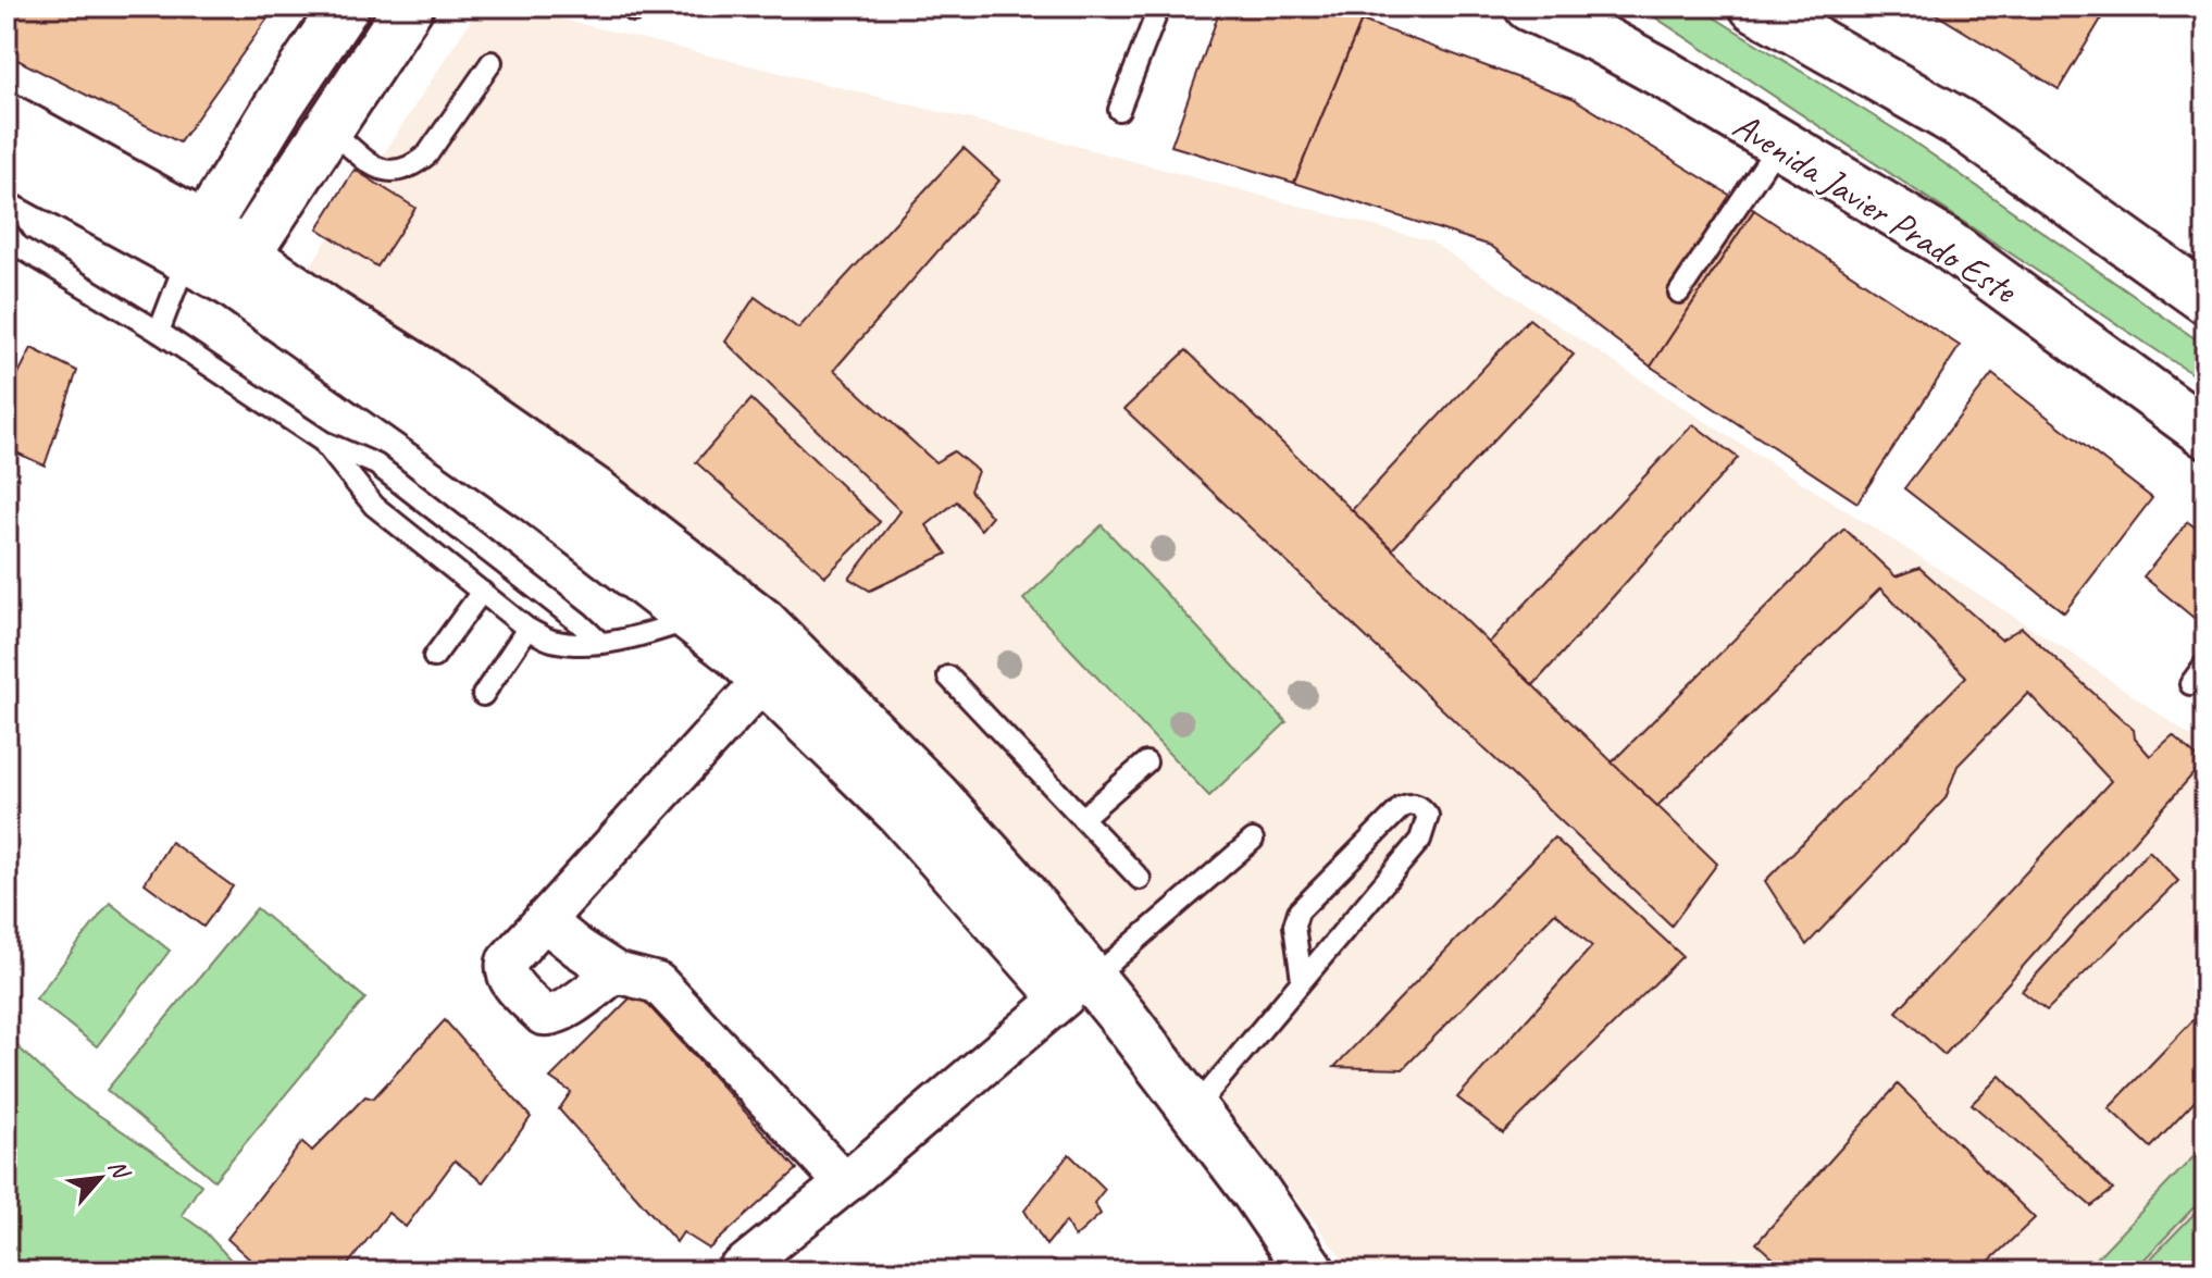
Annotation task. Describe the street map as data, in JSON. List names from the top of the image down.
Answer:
{
  "streets": {
    "main road": ["Avenida Javier Prado Este"]
  },
  "north": "top right"
}
